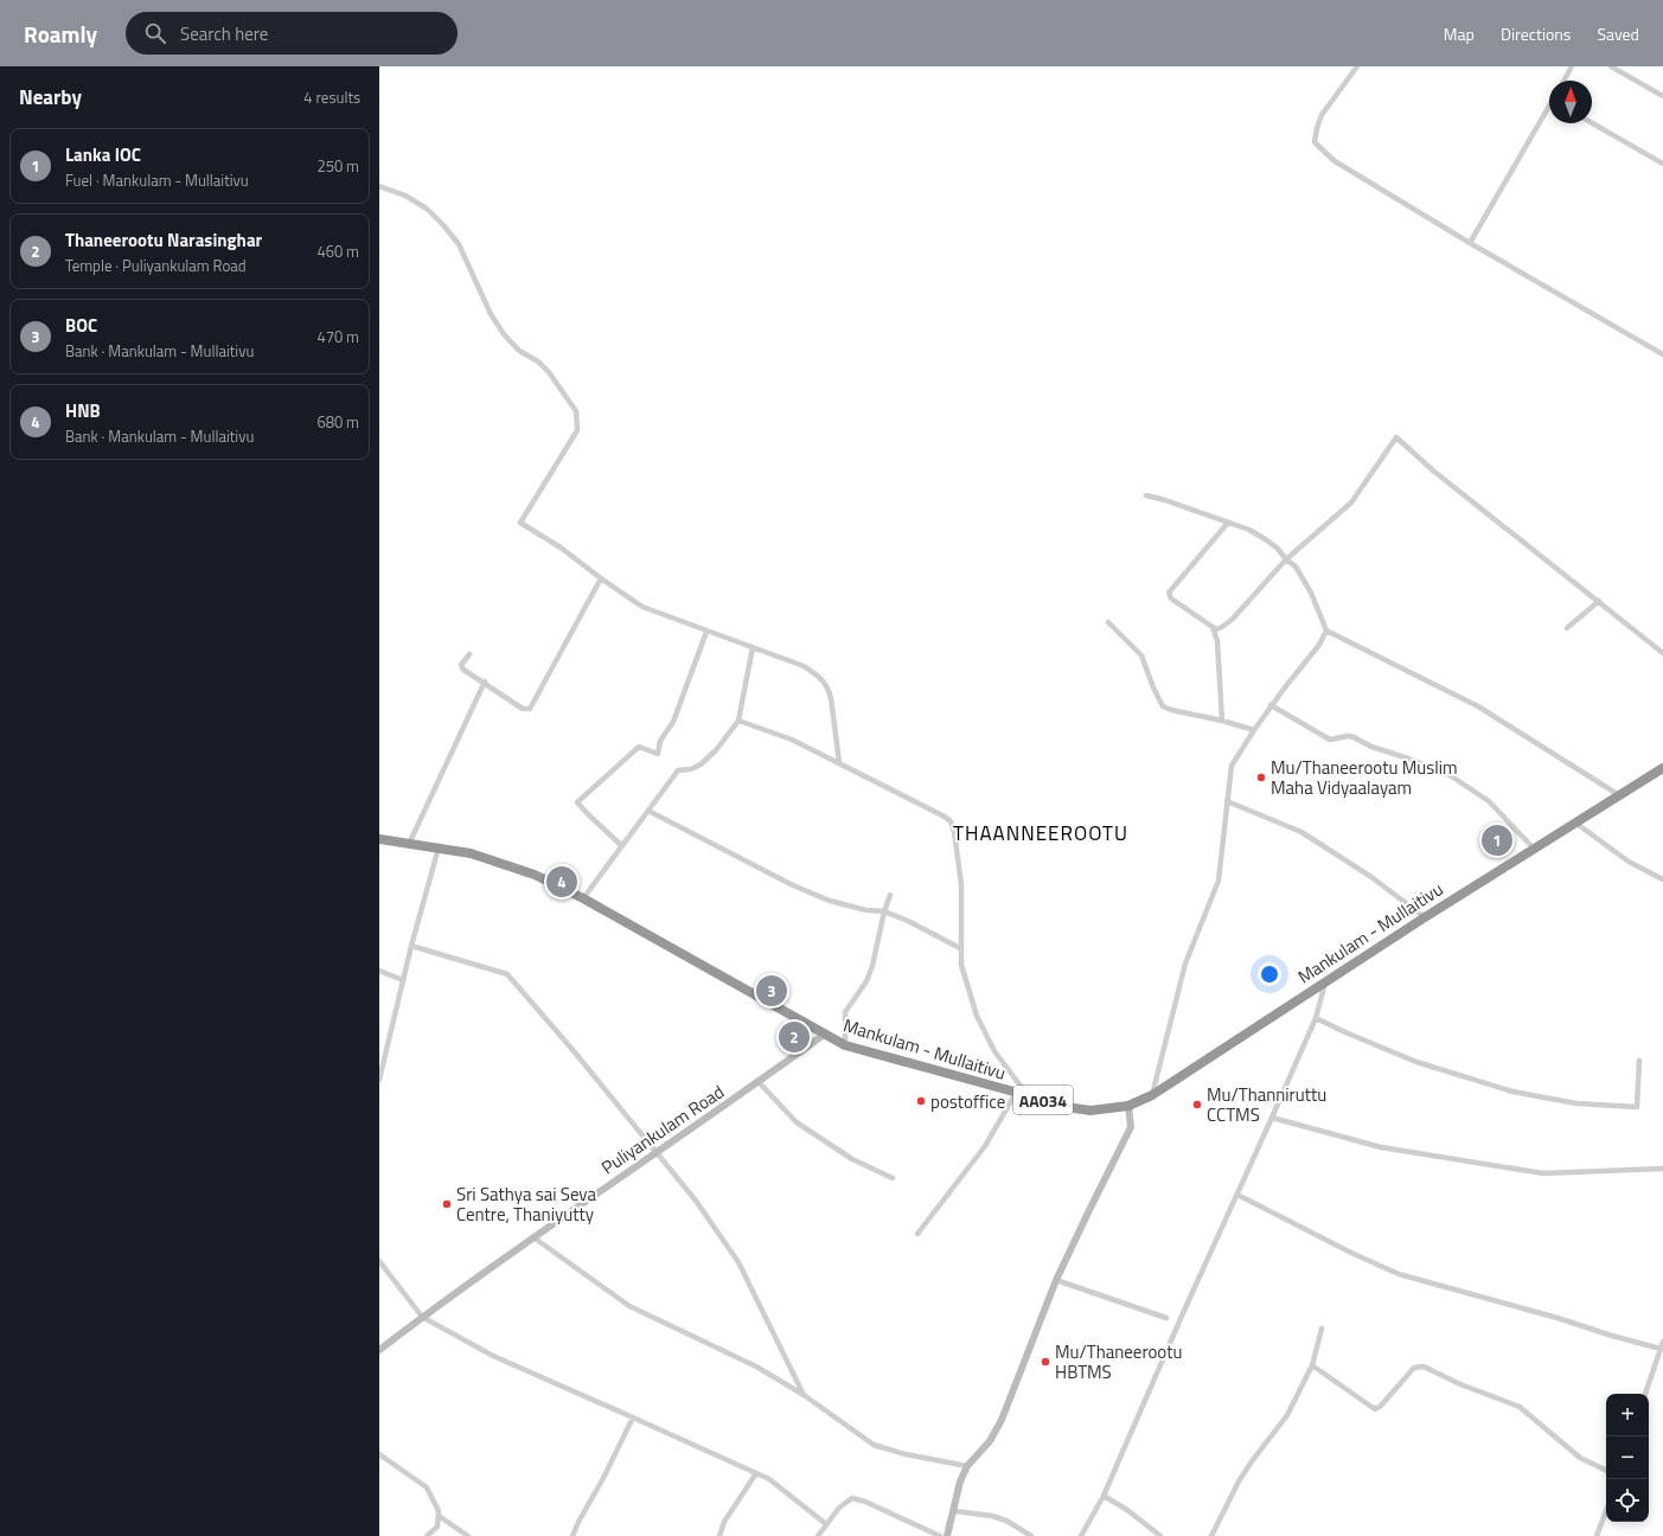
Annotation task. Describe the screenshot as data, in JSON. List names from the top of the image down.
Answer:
{
  "streets": {
    "highway": ["Mankulam - Mullaitivu", "AA034"],
    "main road": ["Puliyankulam Road"]
  },
  "crossings": [
    ["Mankulam - Mullaitivu", "Puliyankulam Road"]
  ],
  "districts": ["THAANNEEROOTU"],
  "places": [
    "Mu/Thaneerootu Muslim Maha Vidyaalayam",
    "postoffice",
    "Mu/Thanniruttu CCTMS",
    "Sri Sathya sai Seva Centre, Thaniyutty",
    "Mu/Thaneerootu HBTMS"
  ],
  "north": "top",
  "page": {
    "header": "Roamly",
    "search": "Search here",
    "nav": ["Map", "Directions", "Saved"],
    "heading": ["Nearby", "4 results"],
    "list": [
      {
        "mark": "1",
        "name": "Lanka IOC",
        "note": "Fuel · Mankulam - Mullaitivu",
        "value": "250 m"
      },
      {
        "mark": "2",
        "name": "Thaneerootu Narasinghar",
        "note": "Temple · Puliyankulam Road",
        "value": "460 m"
      },
      {
        "mark": "3",
        "name": "BOC",
        "note": "Bank · Mankulam - Mullaitivu",
        "value": "470 m"
      },
      {
        "mark": "4",
        "name": "HNB",
        "note": "Bank · Mankulam - Mullaitivu",
        "value": "680 m"
      }
    ],
    "pins": [
      "1",
      "4",
      "3",
      "2"
    ],
    "map_buttons": ["+", "−"]
  }
}
